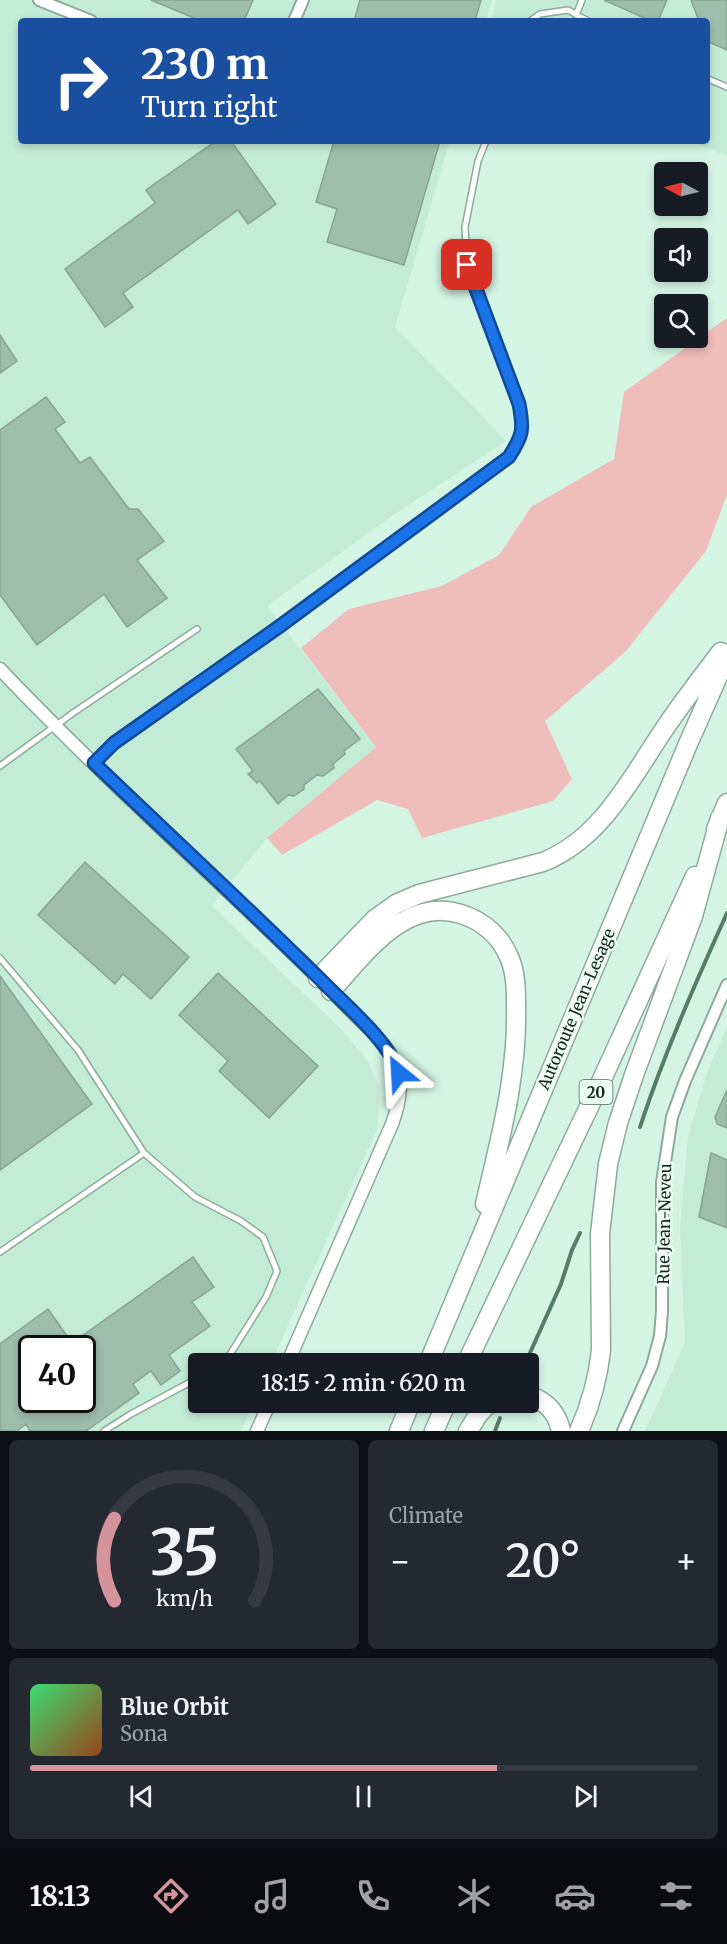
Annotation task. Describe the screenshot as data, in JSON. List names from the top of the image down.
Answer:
{
  "streets": {
    "highway": ["Autoroute Jean-Lesage", "20"],
    "street": ["Rue Jean-Neveu"]
  },
  "north": "left",
  "page": {
    "turn": ["230 m", "Turn right"],
    "limit": "40",
    "trip": "18:15 · 2 min · 620 m",
    "tile": "Climate",
    "heat": ["−", "20°", "+"],
    "song": ["Blue Orbit", "Sona"],
    "tabs": "18:13",
    "gauge": ["35", "km/h"]
  }
}
